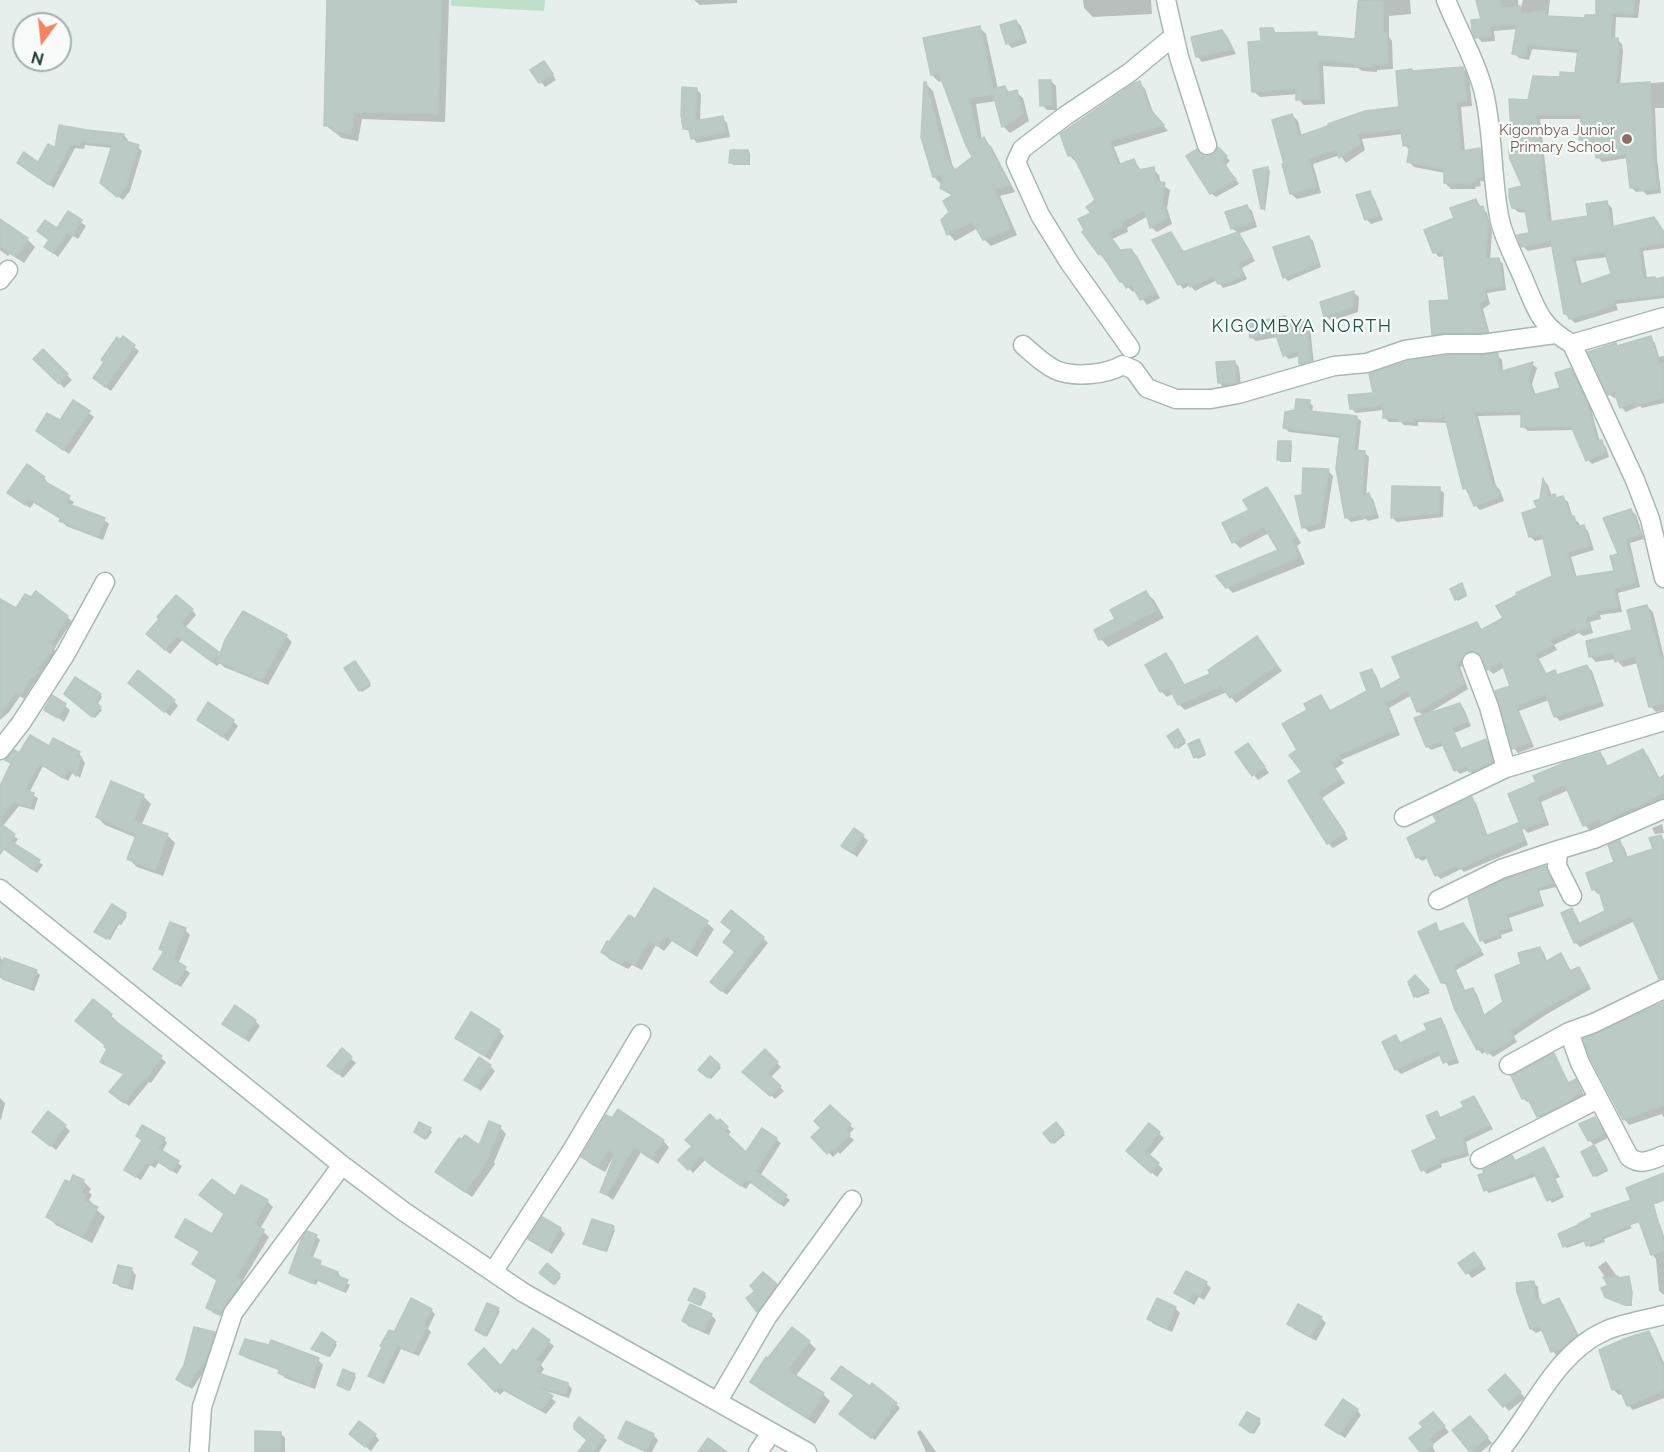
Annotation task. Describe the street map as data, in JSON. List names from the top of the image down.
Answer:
{
  "districts": ["KIGOMBYA NORTH"],
  "places": ["Kigombya Junior Primary School"],
  "north": "bottom"
}
